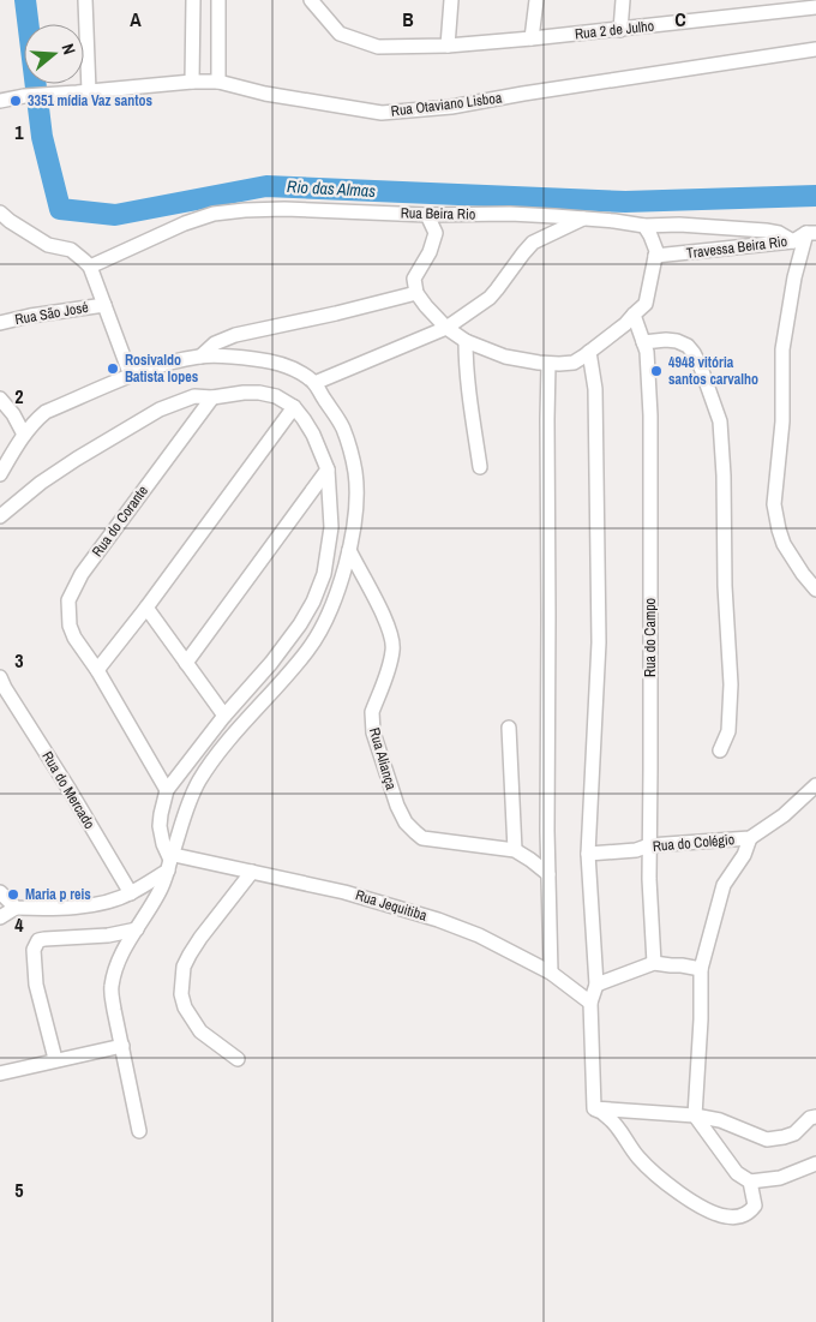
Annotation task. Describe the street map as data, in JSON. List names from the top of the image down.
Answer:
{
  "streets": {
    "street": [
      "Rua 2 de Julho",
      "Rua Otaviano Lisboa",
      "Rua Beira Rio",
      "Travessa Beira Rio",
      "Rua São José",
      "Rua do Corante",
      "Rua do Campo",
      "Rua Aliança",
      "Rua do Mercado",
      "Rua do Colégio",
      "Rua Jequitiba"
    ]
  },
  "crossings": [
    ["Rua Beira Rio", "Travessa Beira Rio"],
    ["Rua do Campo", "Rua do Colégio"]
  ],
  "water": ["Rio das Almas"],
  "places": [
    "3351 mídia Vaz santos",
    "Rosivaldo Batista lopes",
    "4948 vitória santos carvalho",
    "Maria p reis"
  ],
  "north": "right",
  "grid": {
    "columns": ["A", "B", "C"],
    "rows": [
      "1",
      "2",
      "3",
      "4",
      "5"
    ]
  }
}
